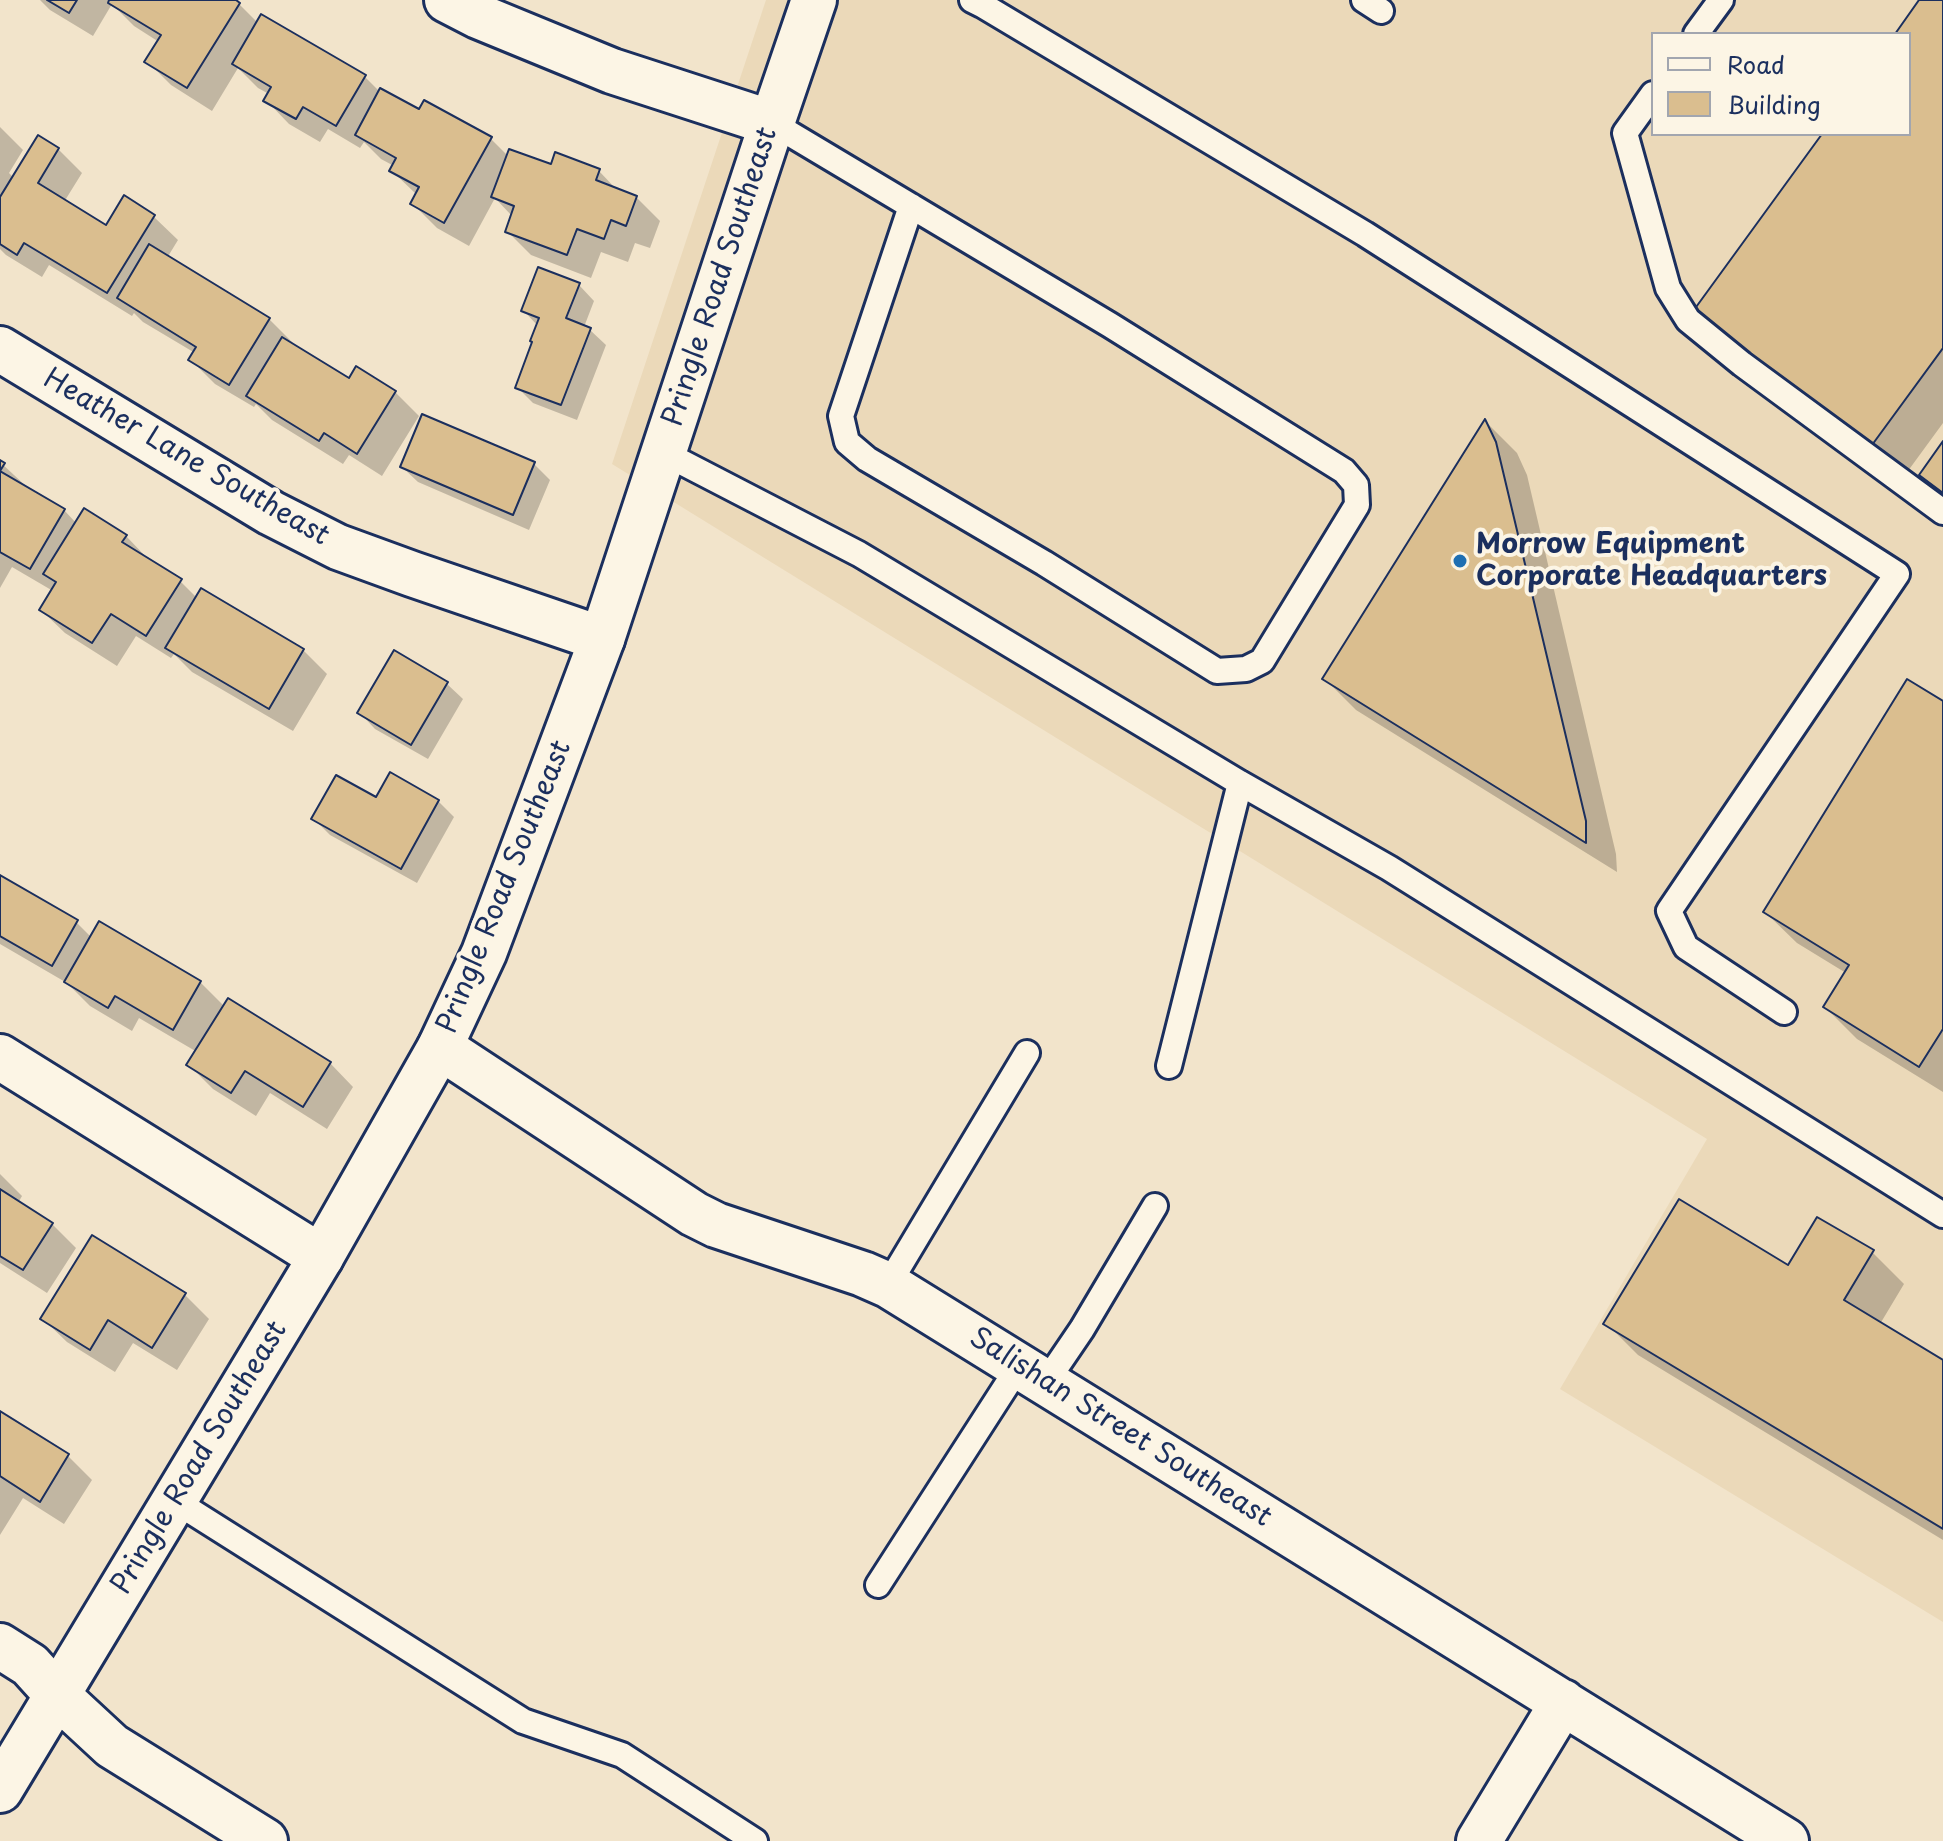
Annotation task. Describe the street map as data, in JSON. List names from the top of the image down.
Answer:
{
  "streets": {
    "street": ["Pringle Road Southeast", "Heather Lane Southeast", "Salishan Street Southeast"]
  },
  "crossings": [
    ["Pringle Road Southeast", "Heather Lane Southeast"],
    ["Pringle Road Southeast", "Salishan Street Southeast"]
  ],
  "places": ["Morrow Equipment Corporate Headquarters"],
  "legend": ["Road", "Building"]
}
